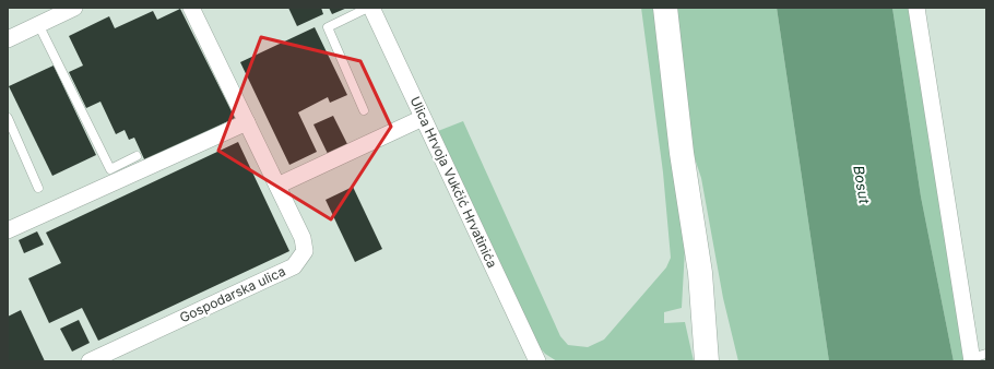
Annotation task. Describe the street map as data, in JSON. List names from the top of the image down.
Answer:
{
  "streets": {
    "street": ["Ulica Hrvoja Vukčić Hrvatinića", "Gospodarska ulica"]
  },
  "water": ["Bosut"]
}
